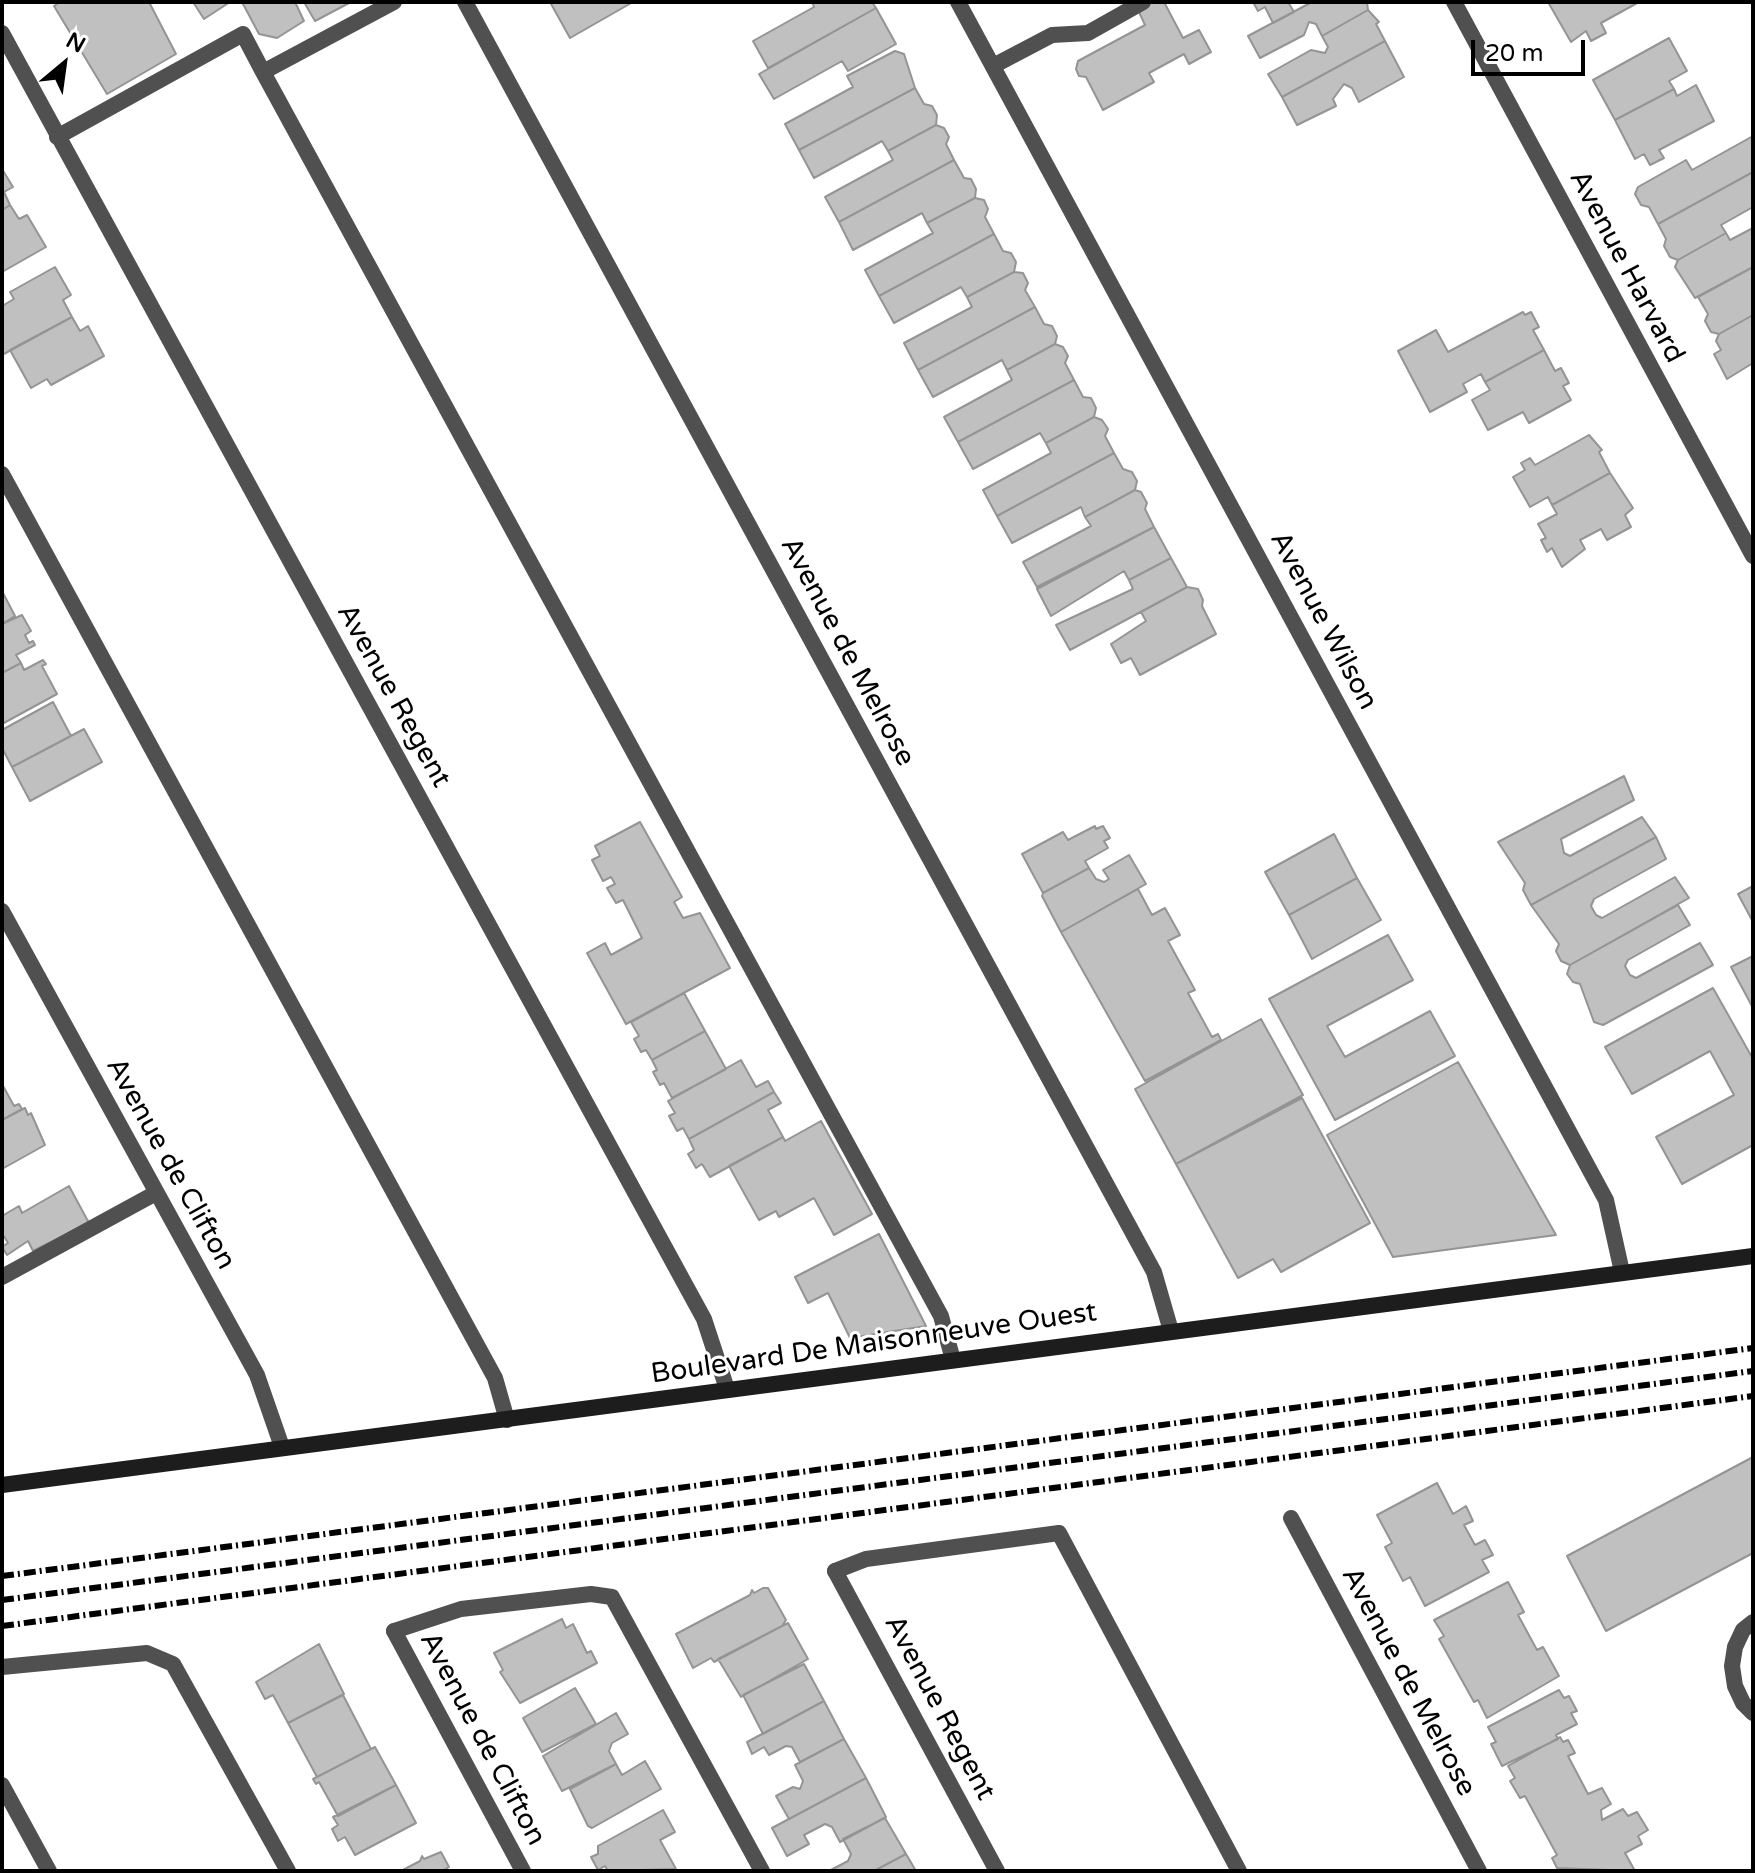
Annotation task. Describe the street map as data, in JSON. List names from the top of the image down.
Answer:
{
  "streets": {
    "street": [
      "Avenue Harvard",
      "Avenue Wilson",
      "Avenue de Melrose",
      "Avenue Regent",
      "Avenue de Clifton",
      "Boulevard De Maisonneuve Ouest"
    ]
  },
  "crossings": [
    ["Avenue Wilson", "Boulevard De Maisonneuve Ouest"],
    ["Avenue de Melrose", "Boulevard De Maisonneuve Ouest"],
    ["Avenue Regent", "Boulevard De Maisonneuve Ouest"],
    ["Avenue de Clifton", "Boulevard De Maisonneuve Ouest"]
  ],
  "scale_bar": "20 m",
  "north": "top right"
}
